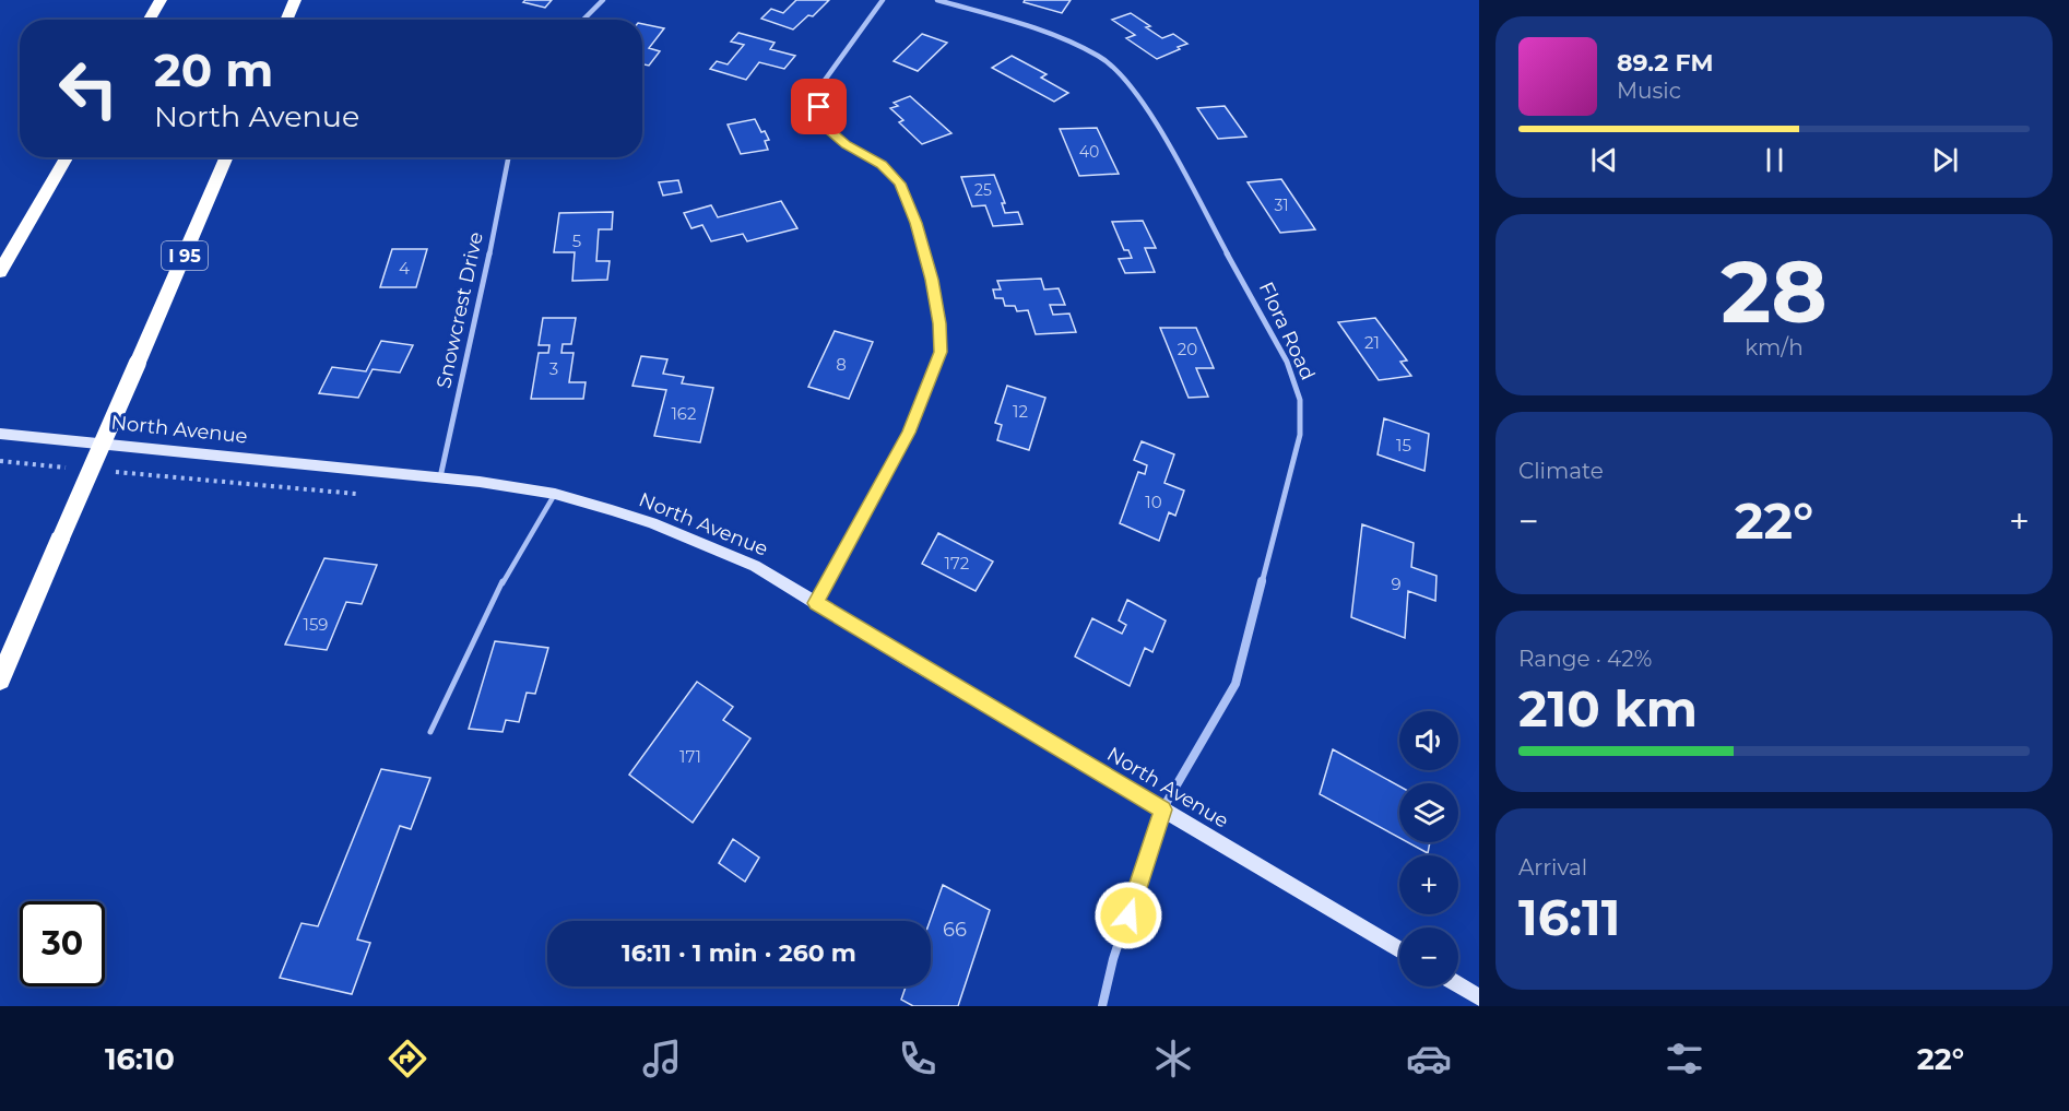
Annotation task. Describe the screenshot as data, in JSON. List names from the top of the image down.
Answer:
{
  "streets": {
    "highway": ["I 95"],
    "main road": ["North Avenue"],
    "street": ["Snowcrest Drive", "Flora Road"]
  },
  "crossings": [
    ["Snowcrest Drive", "North Avenue"],
    ["Flora Road", "North Avenue"]
  ],
  "house_numbers": [
    "40",
    "25",
    "31",
    "5",
    "4",
    "21",
    "20",
    "8",
    "3",
    "12",
    "162",
    "15",
    "10",
    "172",
    "9",
    "159",
    "171",
    "66"
  ],
  "page": {
    "turn": ["20 m", "North Avenue"],
    "song": ["89.2 FM", "Music"],
    "tile": [
      ["28", "km/h"],
      "Climate",
      ["Range · 42%", "210 km"],
      ["Arrival", "16:11"]
    ],
    "heat": ["−", "22°", "+"],
    "map_buttons": ["+", "−"],
    "limit": "30",
    "trip": "16:11 · 1 min · 260 m",
    "tabs": ["16:10", "22°"]
  }
}
